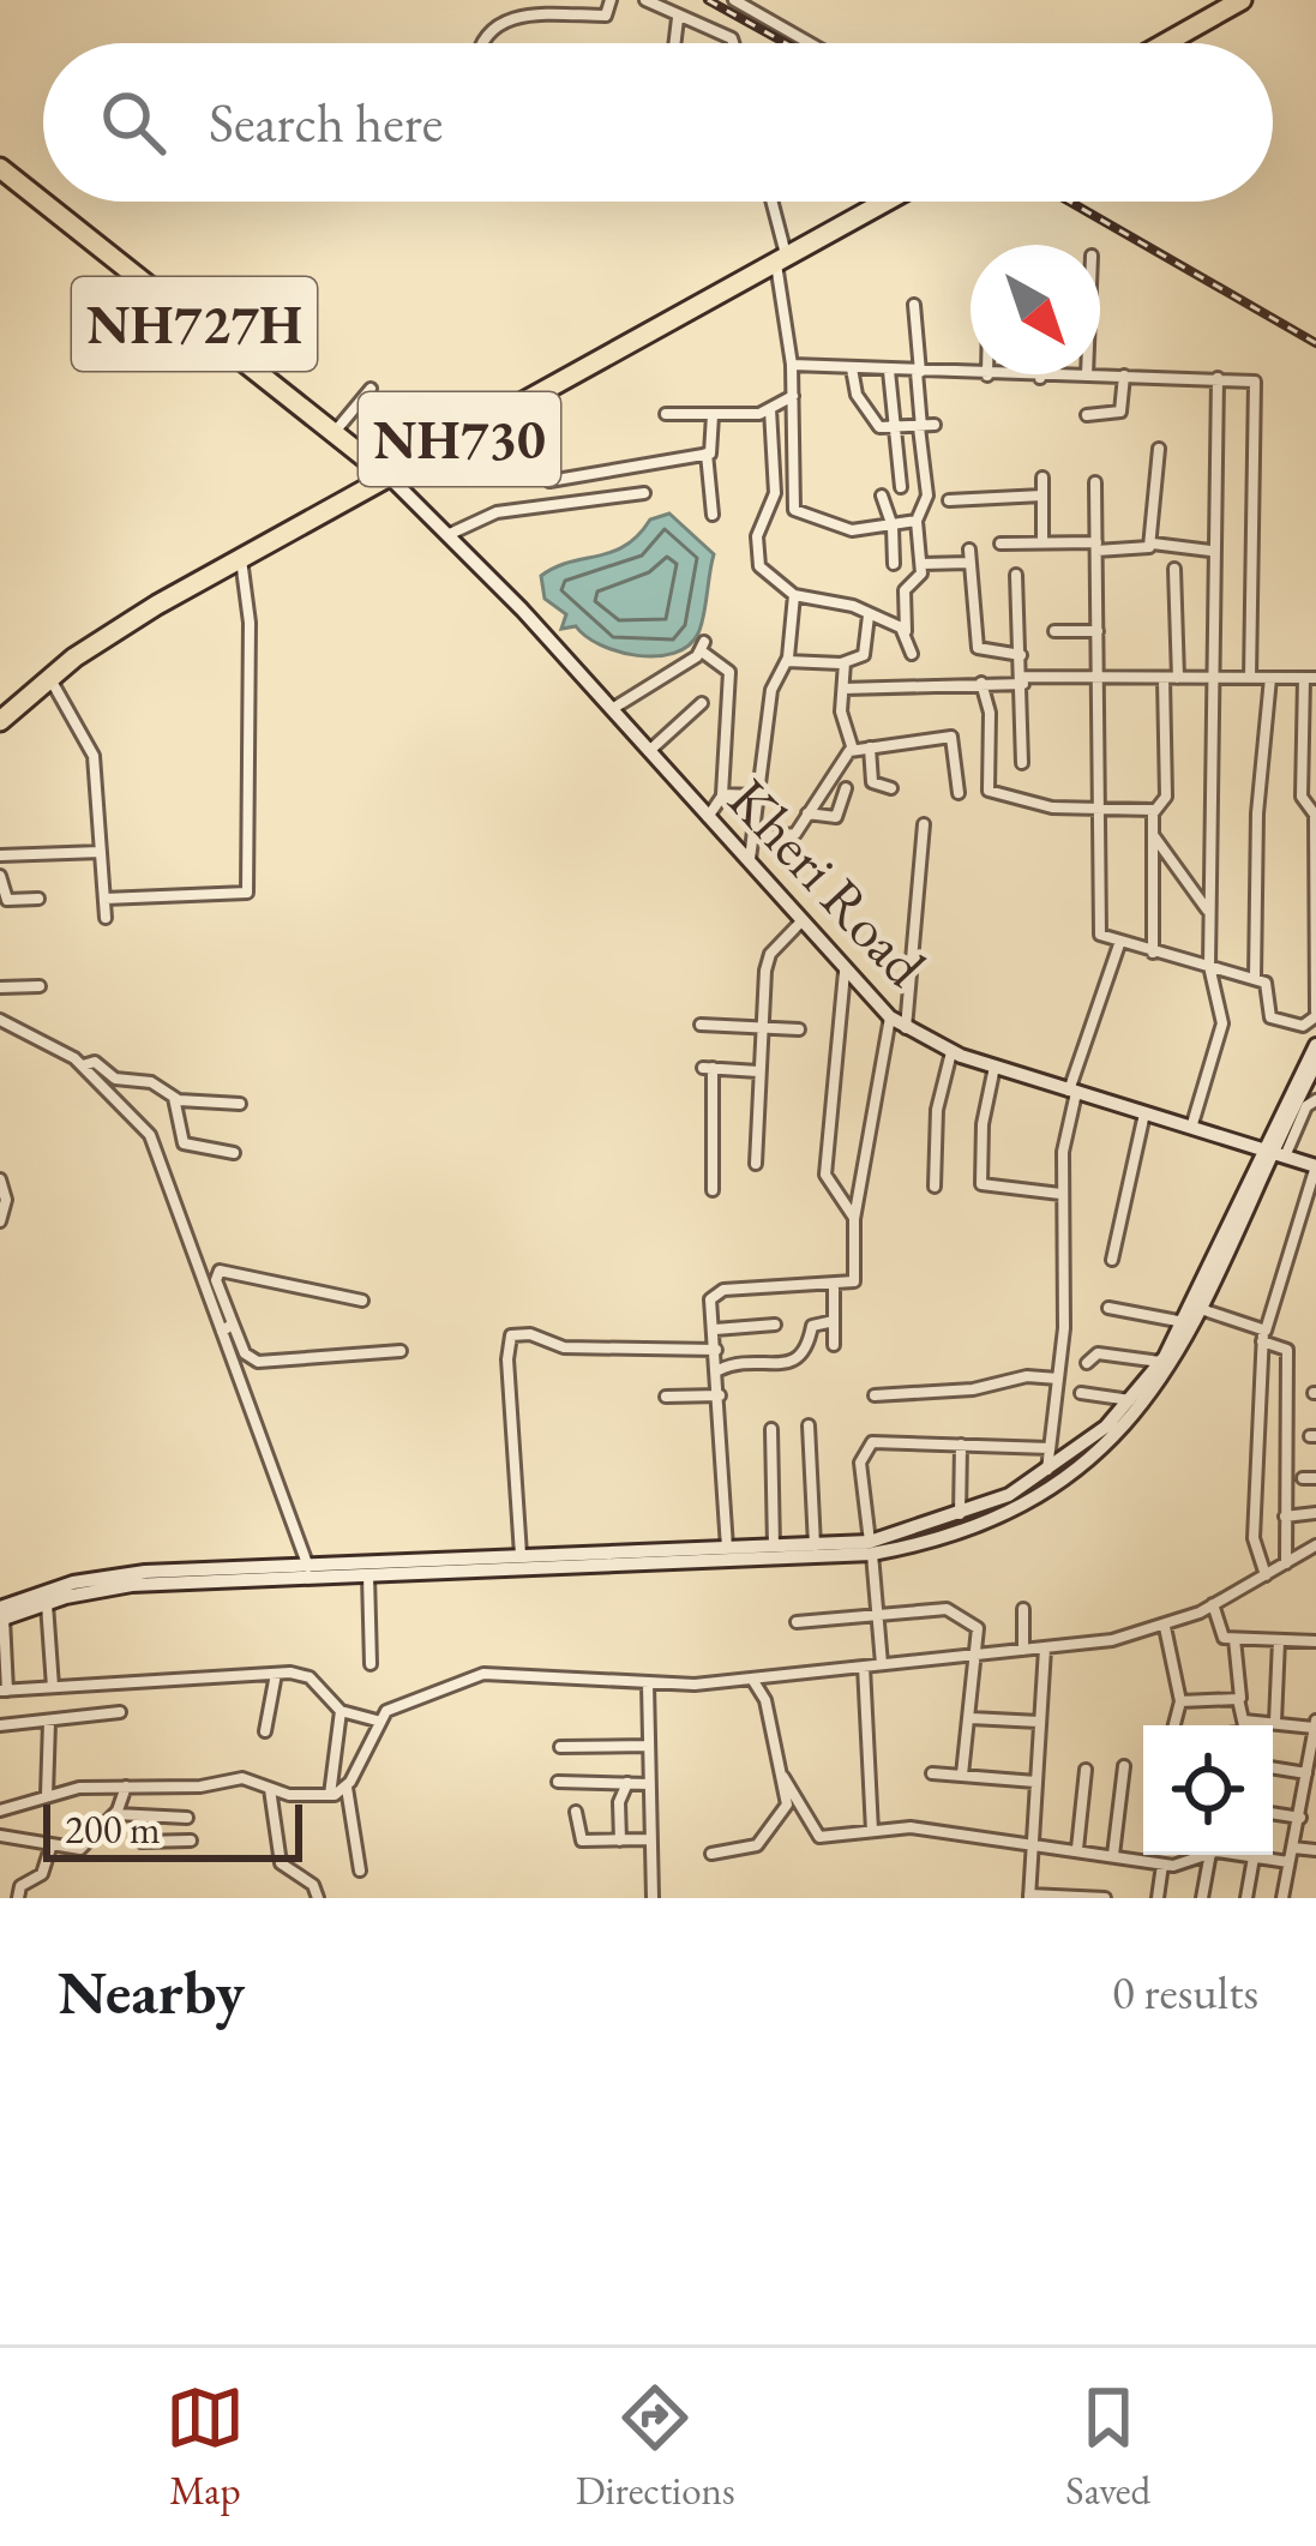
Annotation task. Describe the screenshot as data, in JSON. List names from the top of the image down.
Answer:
{
  "streets": {
    "highway": ["NH727H", "NH730"],
    "street": ["Kheri Road"]
  },
  "crossings": [
    ["NH727H", "NH730"],
    ["NH727H", "Kheri Road"],
    ["NH730", "Kheri Road"]
  ],
  "scale_bar": "200 m",
  "north": "bottom right",
  "page": {
    "search": "Search here",
    "scale": "200 m",
    "heading": ["Nearby", "0 results"],
    "nav": ["Map", "Directions", "Saved"]
  }
}
